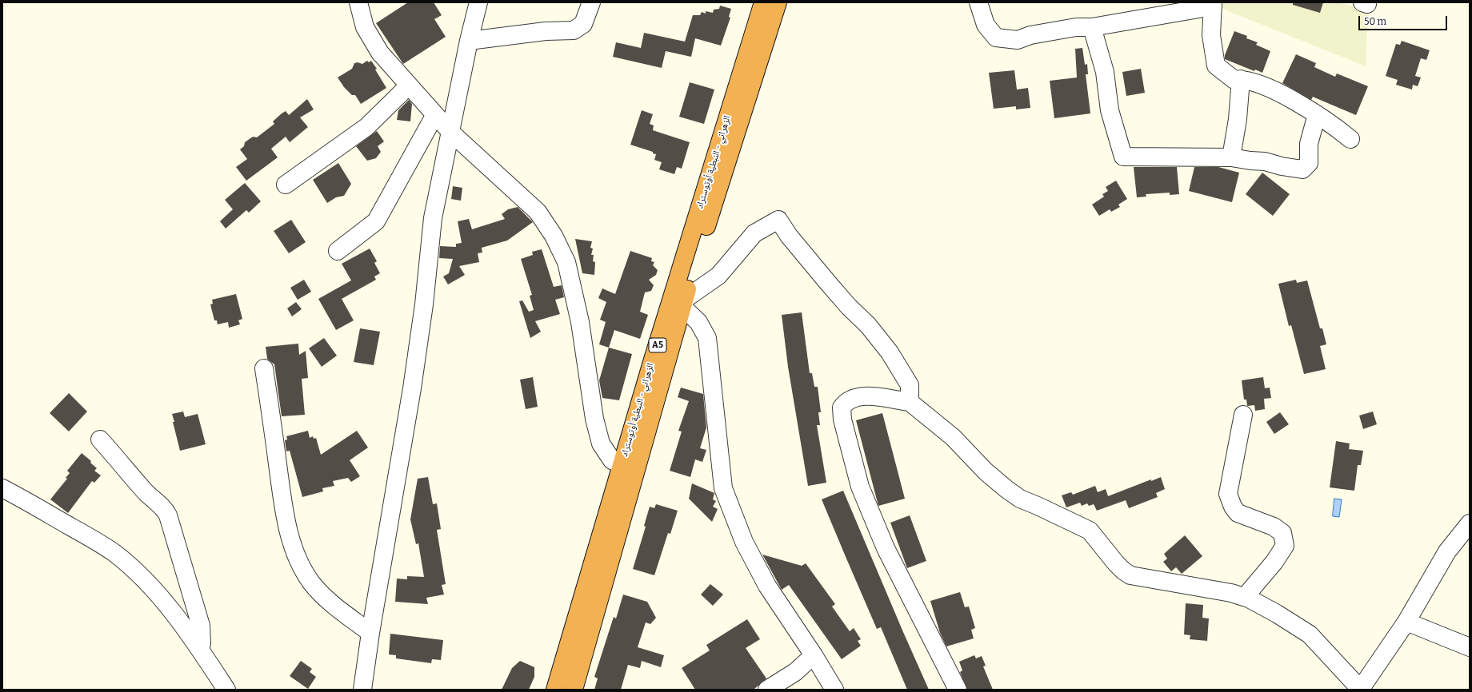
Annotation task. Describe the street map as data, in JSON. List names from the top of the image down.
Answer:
{
  "streets": {
    "highway": ["الزهراني - النبطية أوتوستراد", "A5"]
  },
  "scale_bar": "50 m"
}
